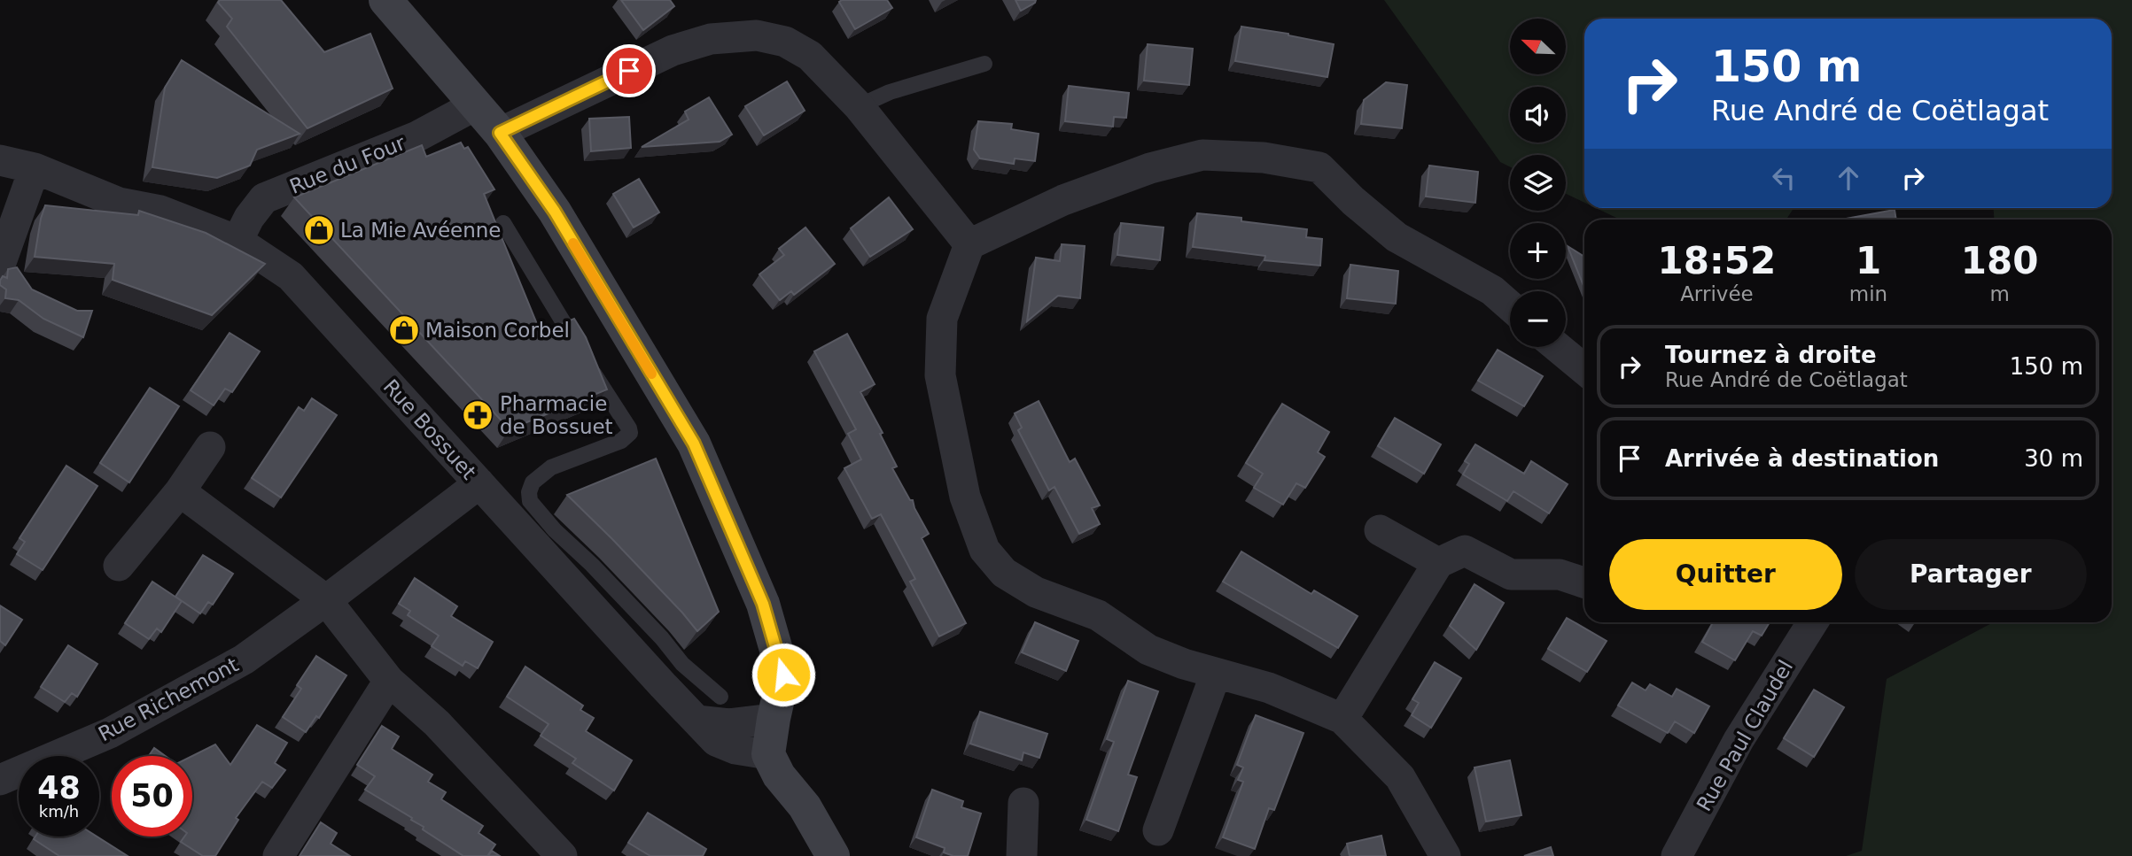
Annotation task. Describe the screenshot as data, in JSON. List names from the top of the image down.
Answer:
{
  "streets": {
    "street": [
      "Rue du Four",
      "Rue Bossuet",
      "Rue Richemont",
      "Rue Paul Claudel"
    ]
  },
  "crossings": [
    ["Rue du Four", "Rue Bossuet"],
    ["Rue Bossuet", "Rue Richemont"]
  ],
  "places": {
    "shop": ["La Mie Avéenne", "Maison Corbel"],
    "pharmacy": ["Pharmacie de Bossuet"]
  },
  "north": "top left",
  "page": {
    "map_buttons": ["+", "−"],
    "turn": ["150 m", "Rue André de Coëtlagat"],
    "eta": [
      "18:52",
      "Arrivée",
      "1",
      "min",
      "180",
      "m"
    ],
    "list": [
      {
        "name": "Tournez à droite",
        "note": "Rue André de Coëtlagat",
        "value": "150 m"
      },
      {
        "name": "Arrivée à destination",
        "value": "30 m"
      }
    ],
    "buttons": ["Quitter", "Partager"],
    "speed": "48 km/h",
    "limit": "50"
  }
}
